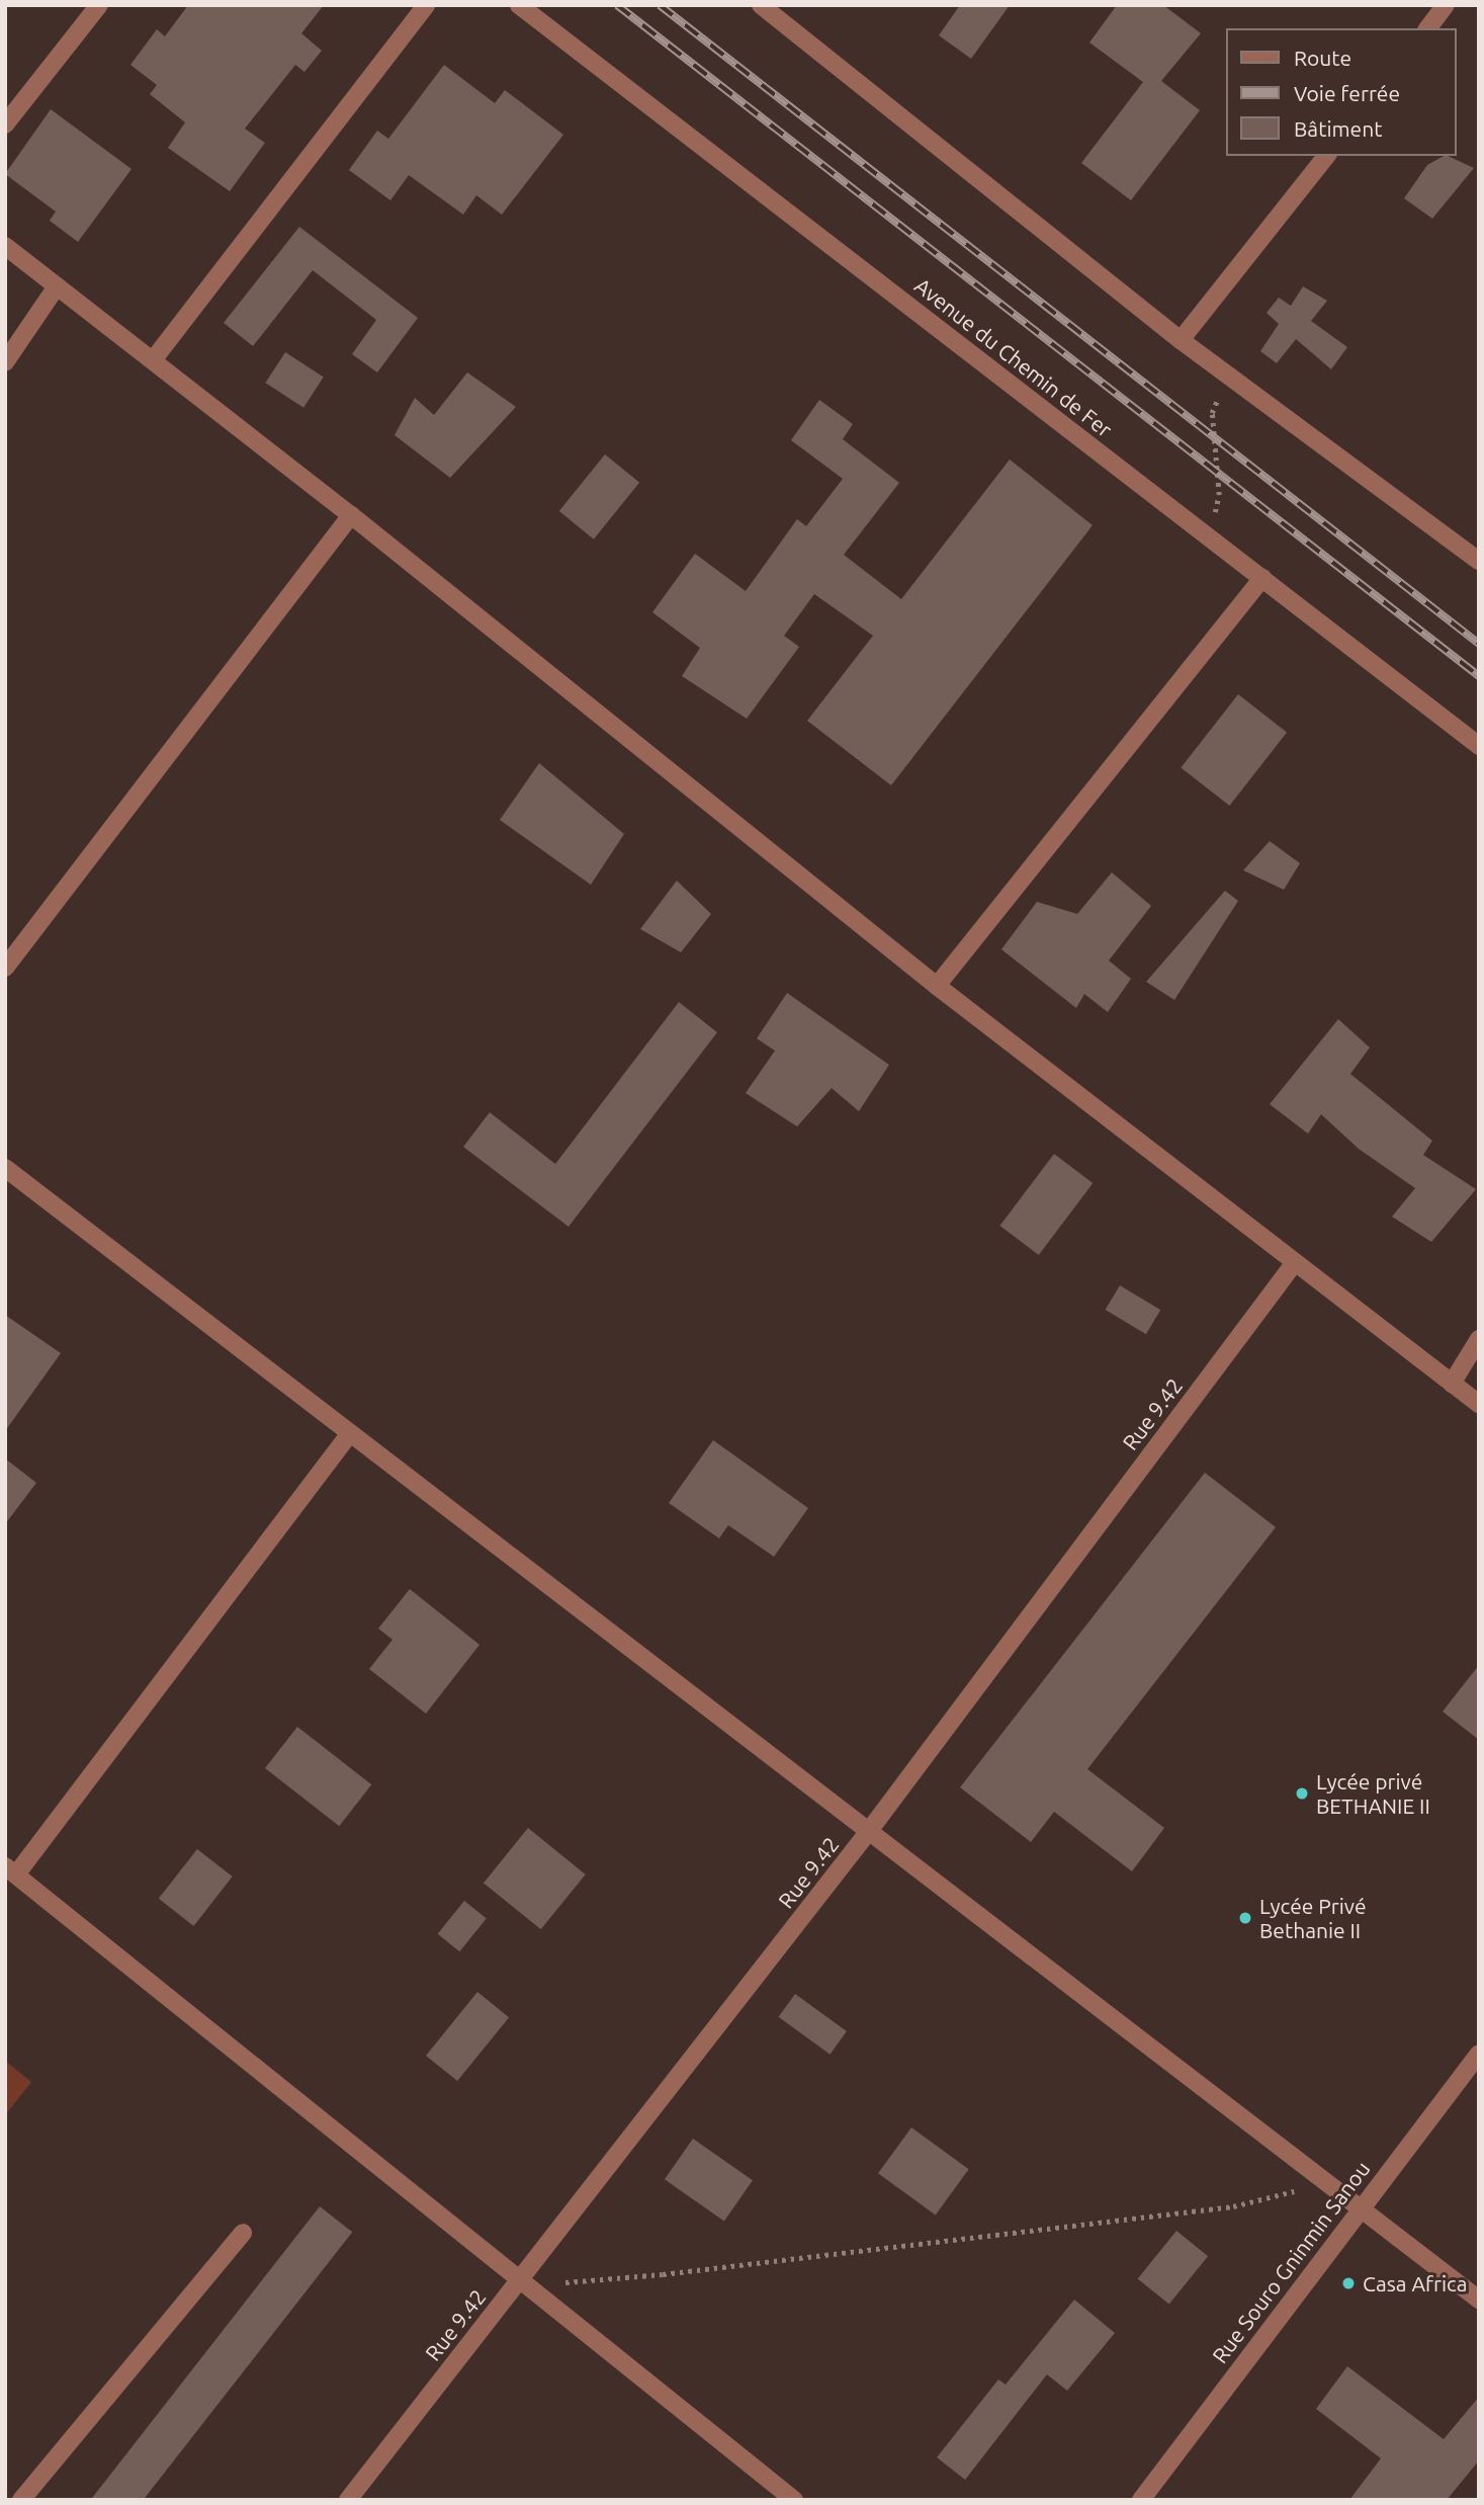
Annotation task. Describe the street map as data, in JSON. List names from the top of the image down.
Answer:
{
  "streets": {
    "street": ["Avenue du Chemin de Fer", "Rue 9.42", "Rue Souro Gninmin Sanou"]
  },
  "places": ["Lycée privé BETHANIE II", "Lycée Privé Bethanie II", "Casa Africa"],
  "legend": ["Route", "Voie ferrée", "Bâtiment"]
}
